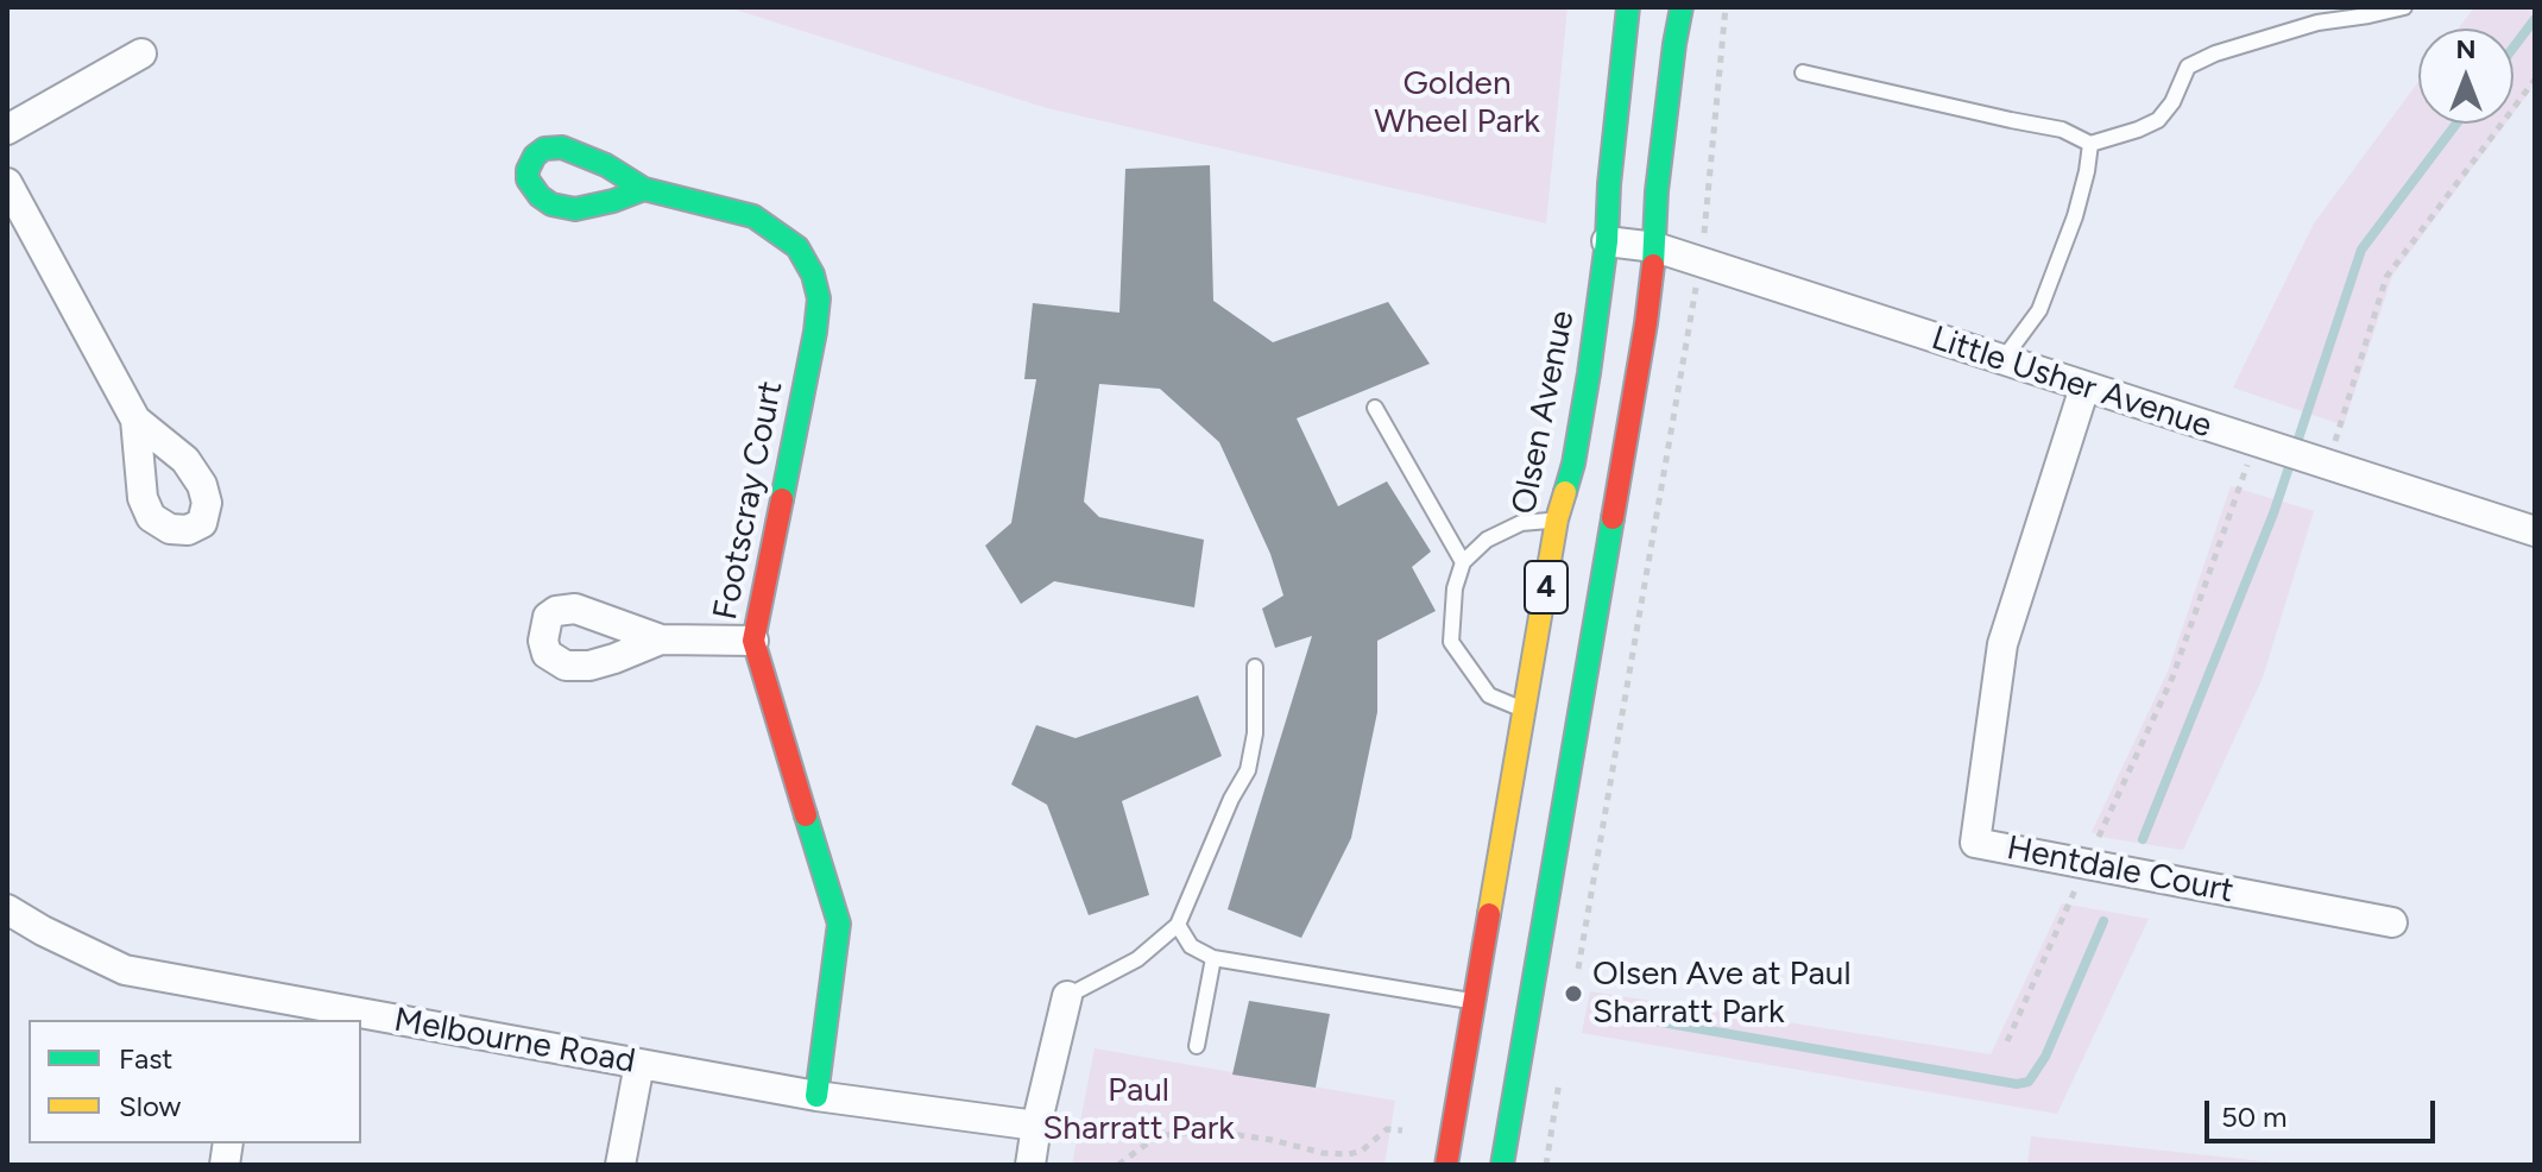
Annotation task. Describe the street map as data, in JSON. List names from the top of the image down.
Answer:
{
  "streets": {
    "main road": ["Olsen Avenue", "Footscray Court", "4"],
    "street": ["Little Usher Avenue", "Hentdale Court", "Melbourne Road"]
  },
  "crossings": [
    ["Little Usher Avenue", "Olsen Avenue"],
    ["Little Usher Avenue", "4"],
    ["Little Usher Avenue", "Hentdale Court"],
    ["Footscray Court", "Melbourne Road"]
  ],
  "parks": ["Golden Wheel Park", "Paul Sharratt Park"],
  "places": ["Olsen Ave at Paul Sharratt Park"],
  "legend": ["Fast", "Slow"],
  "scale_bar": "50 m",
  "north": "top"
}
